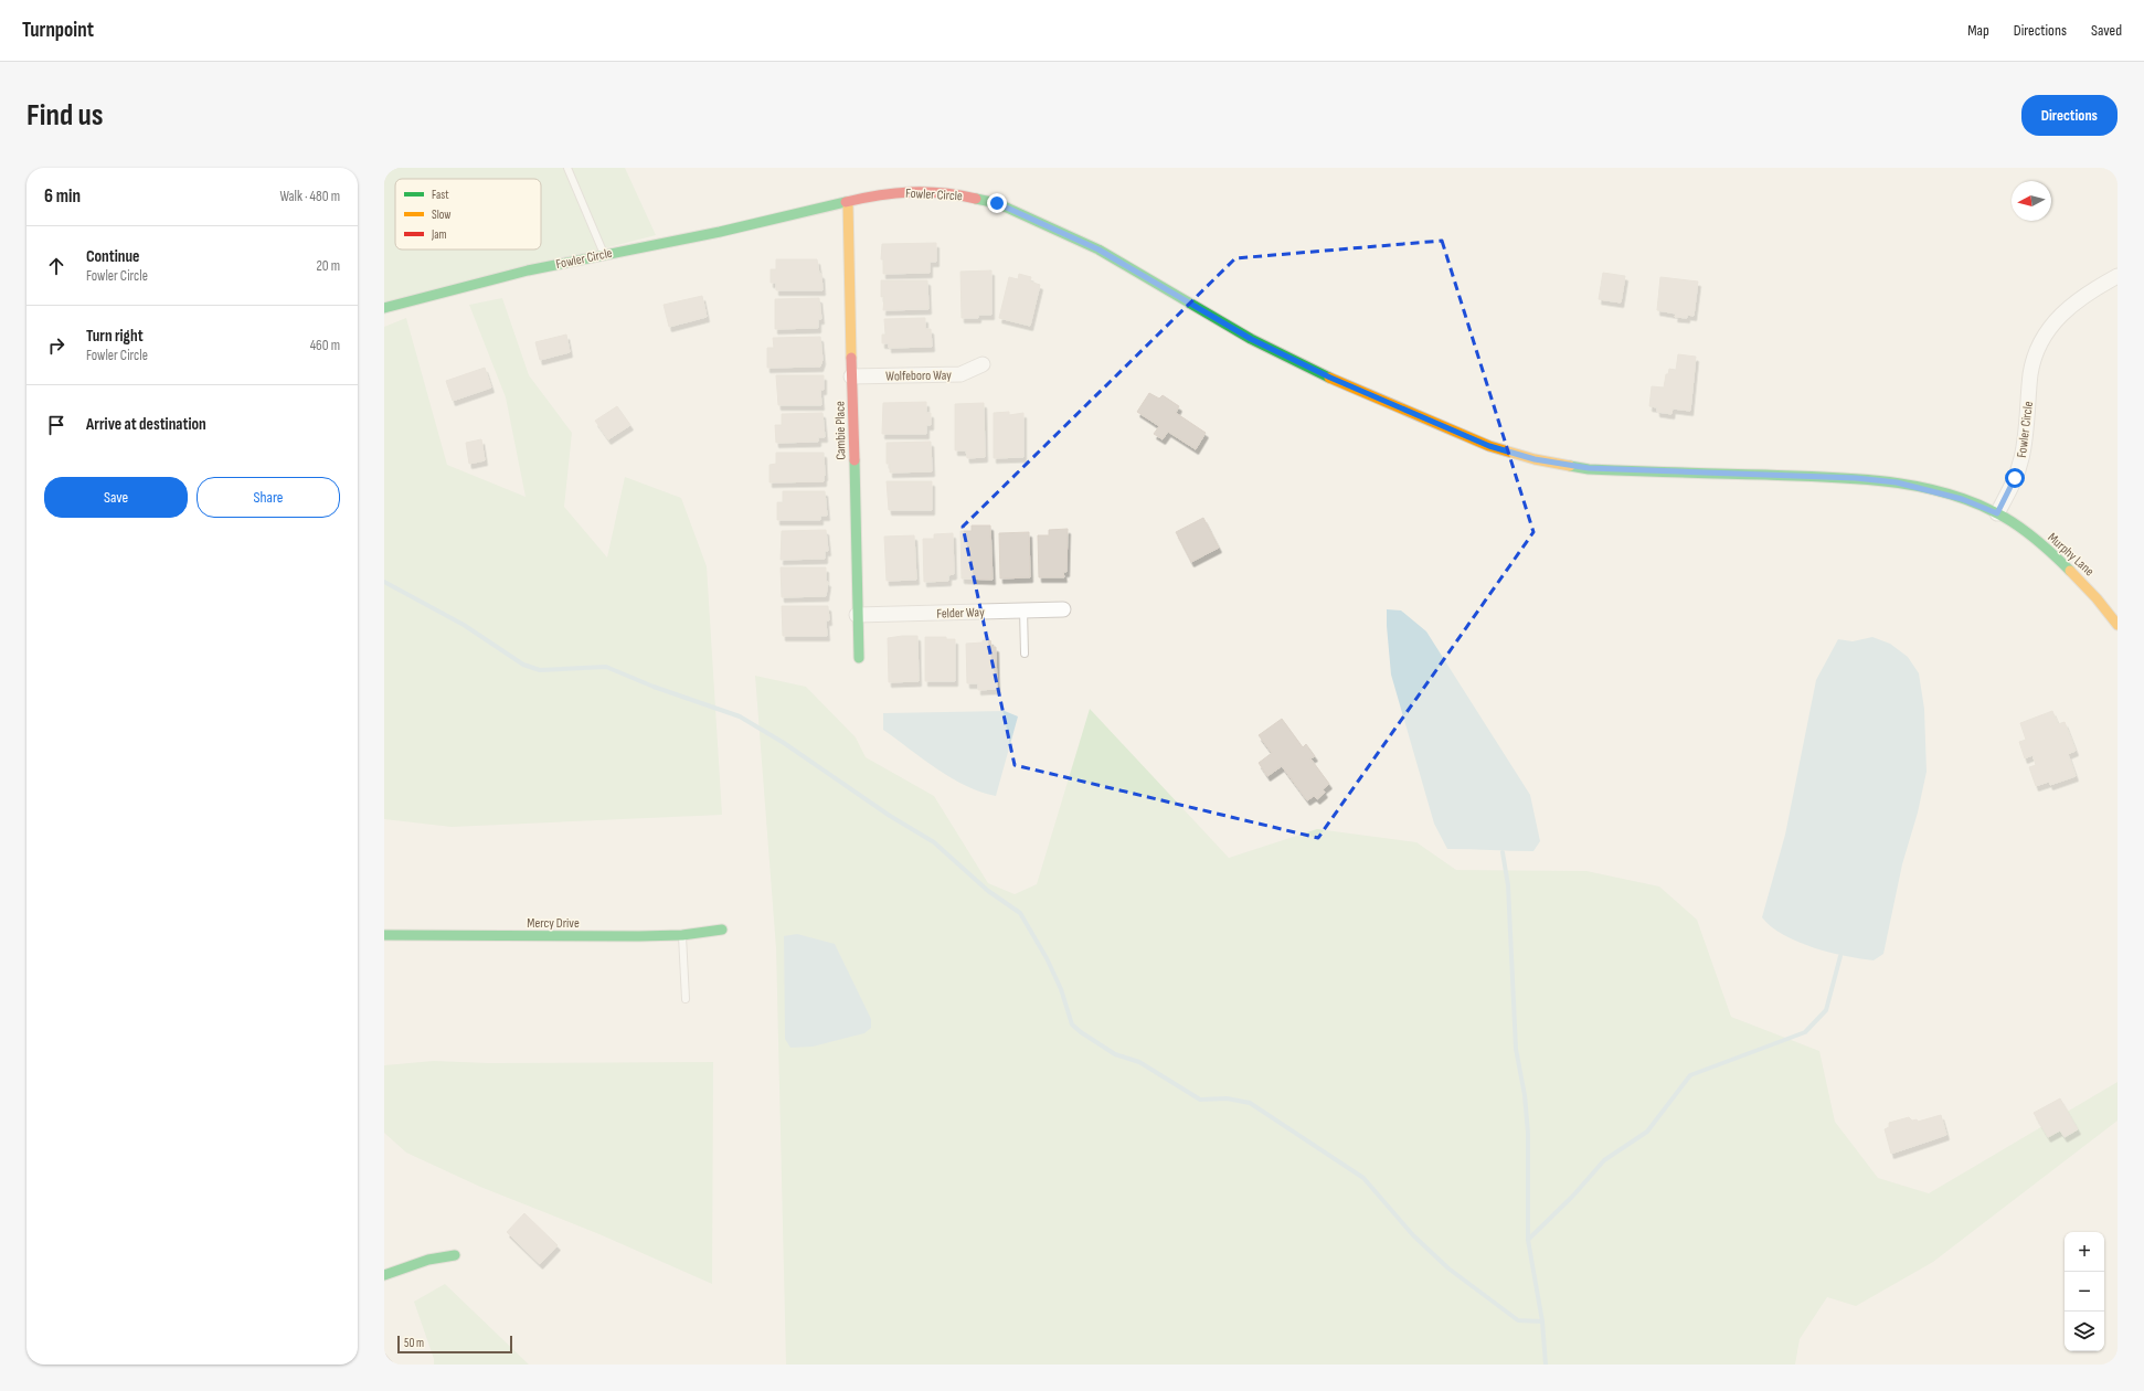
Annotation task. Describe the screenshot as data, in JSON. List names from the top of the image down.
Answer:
{
  "streets": {
    "street": [
      "Fowler Circle",
      "Wolfeboro Way",
      "Cambie Place",
      "Murphy Lane",
      "Felder Way",
      "Mercy Drive"
    ]
  },
  "crossings": [
    ["Fowler Circle", "Cambie Place"],
    ["Fowler Circle", "Murphy Lane"],
    ["Wolfeboro Way", "Cambie Place"],
    ["Cambie Place", "Felder Way"]
  ],
  "legend": ["Fast", "Slow", "Jam"],
  "scale_bar": "50 m",
  "north": "left",
  "page": {
    "header": "Turnpoint",
    "nav": ["Map", "Directions", "Saved"],
    "buttons": [
      "Directions",
      ["Save", "Share"]
    ],
    "title": "Find us",
    "heading": ["6 min", "Walk · 480 m"],
    "list": [
      ["Continue", "Fowler Circle", "20 m"],
      ["Turn right", "Fowler Circle", "460 m"],
      "Arrive at destination"
    ],
    "map_buttons": ["+", "−"],
    "scale": "50 m"
  }
}
